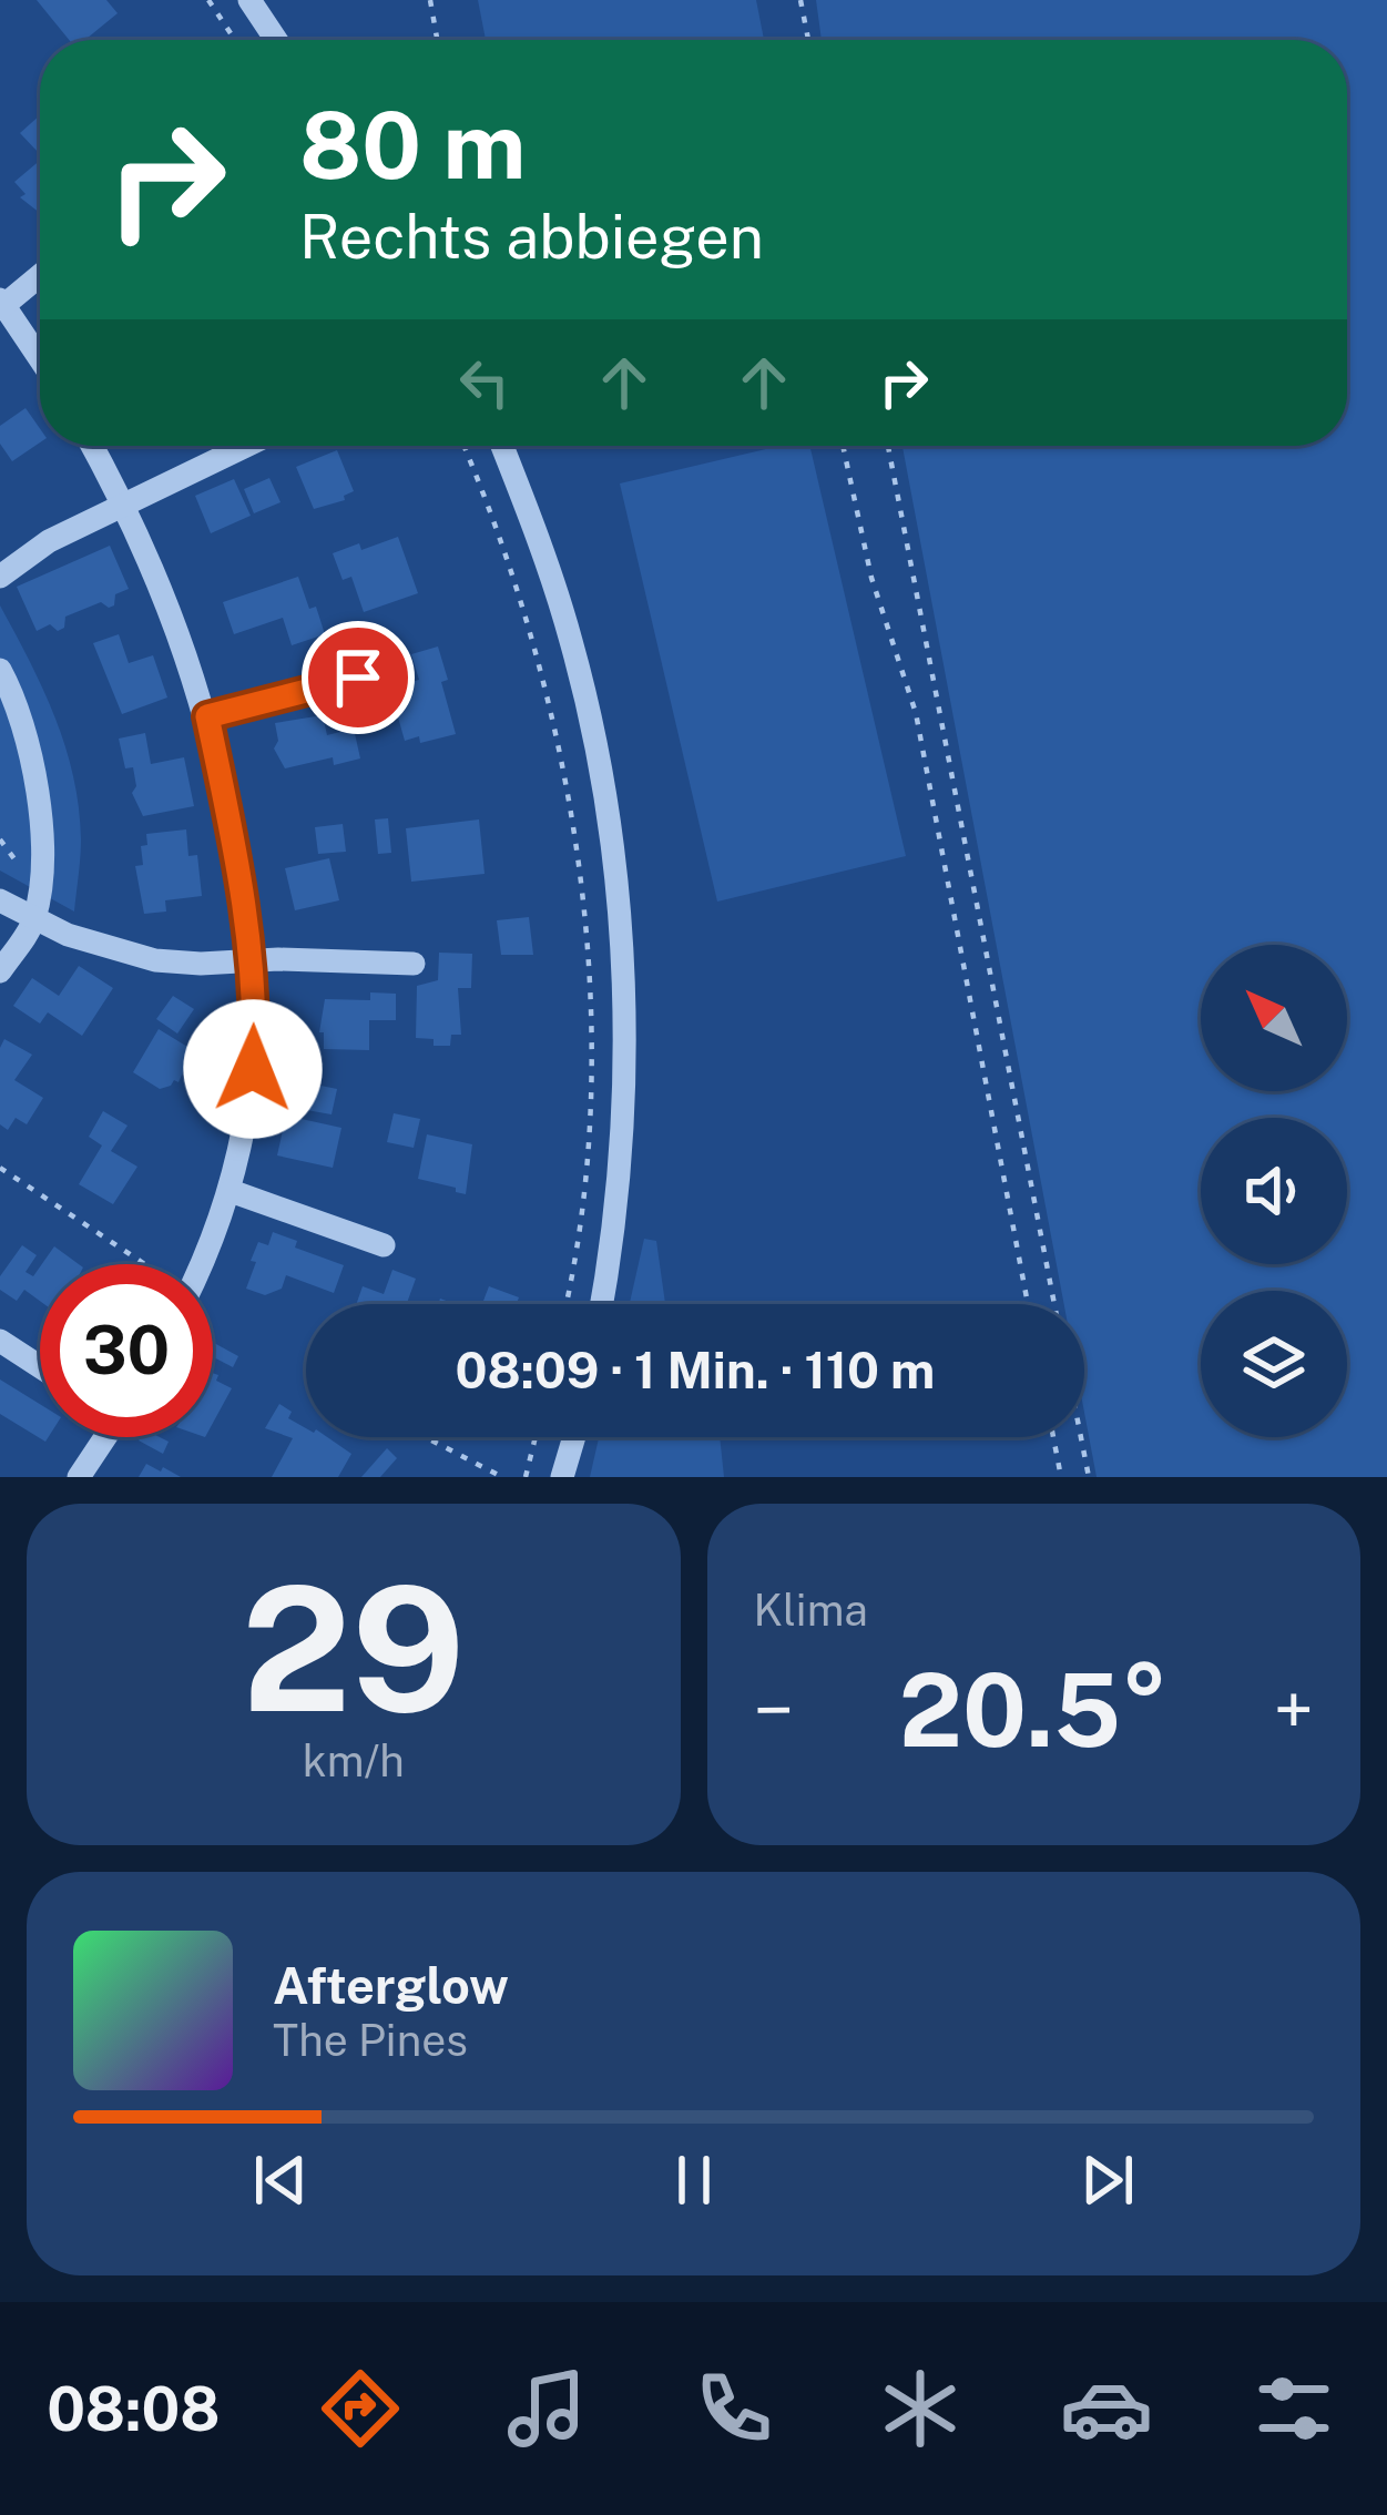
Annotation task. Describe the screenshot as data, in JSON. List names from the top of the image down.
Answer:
{
  "north": "top left",
  "page": {
    "turn": ["80 m", "Rechts abbiegen"],
    "limit": "30",
    "trip": "08:09 · 1 Min. · 110 m",
    "tile": [
      ["29", "km/h"],
      "Klima"
    ],
    "heat": ["−", "20.5°", "+"],
    "song": ["Afterglow", "The Pines"],
    "tabs": "08:08"
  }
}
